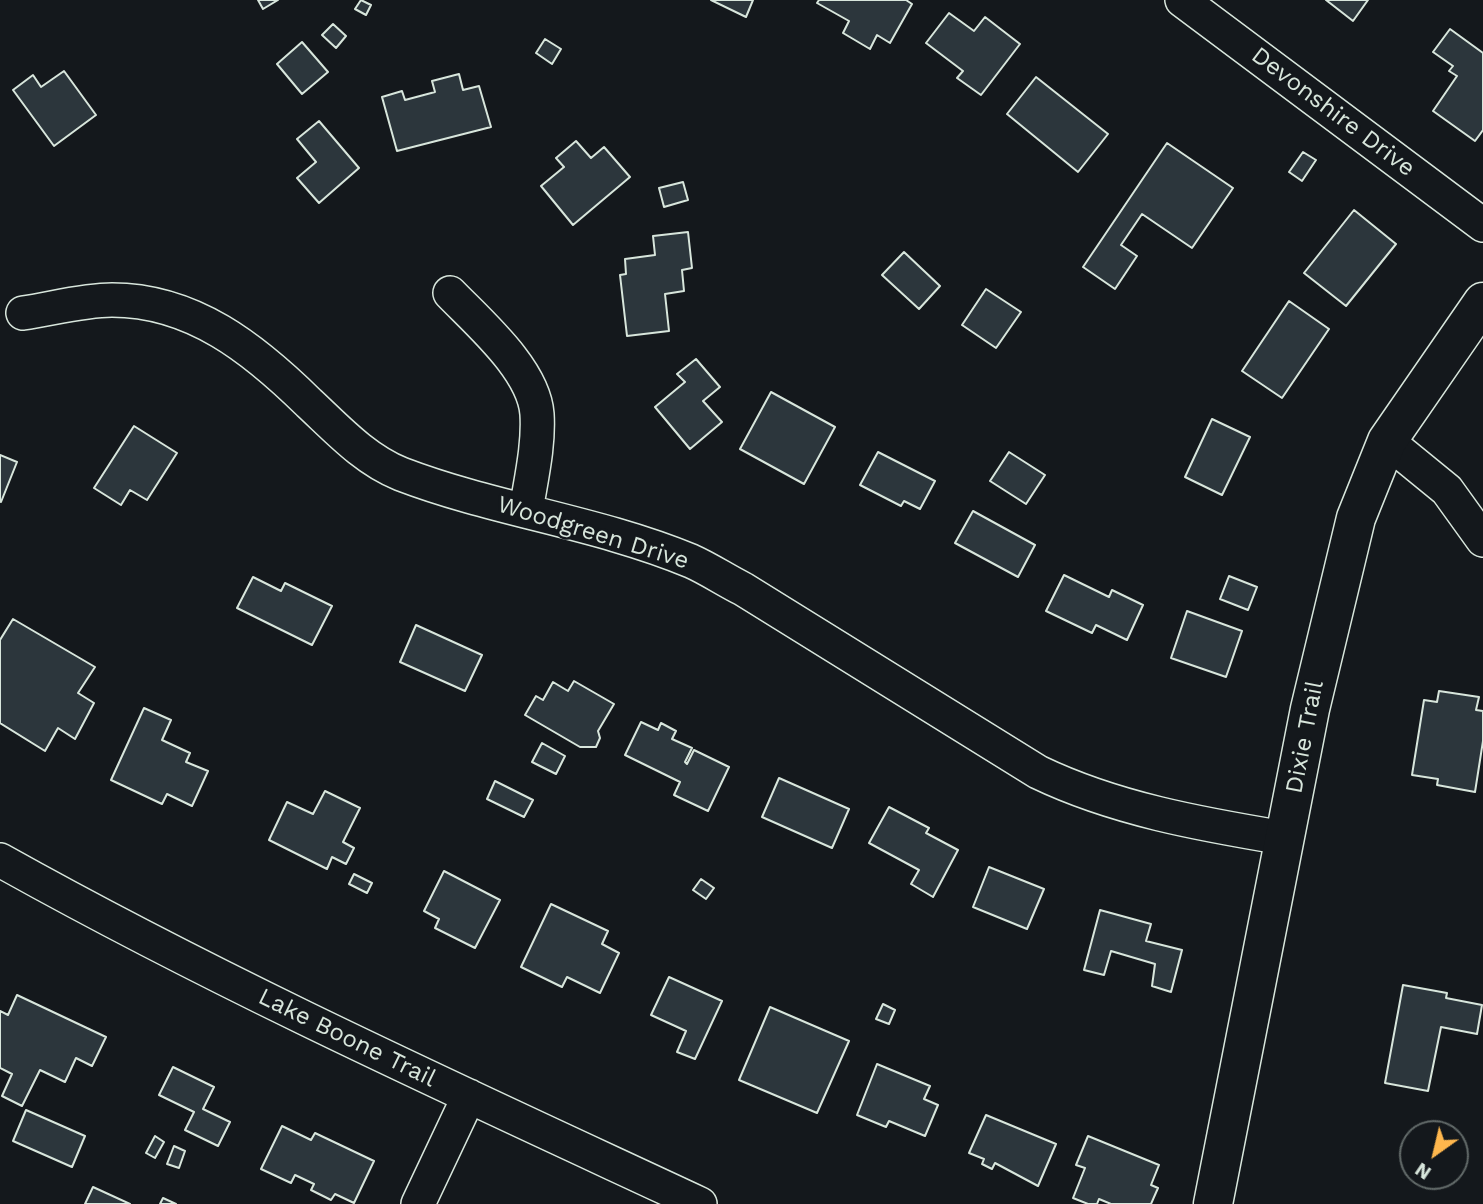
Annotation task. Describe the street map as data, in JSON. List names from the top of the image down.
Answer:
{
  "streets": {
    "main road": ["Dixie Trail"],
    "street": ["Devonshire Drive", "Woodgreen Drive", "Lake Boone Trail"]
  },
  "crossings": [
    ["Woodgreen Drive", "Dixie Trail"]
  ],
  "north": "bottom left"
}
